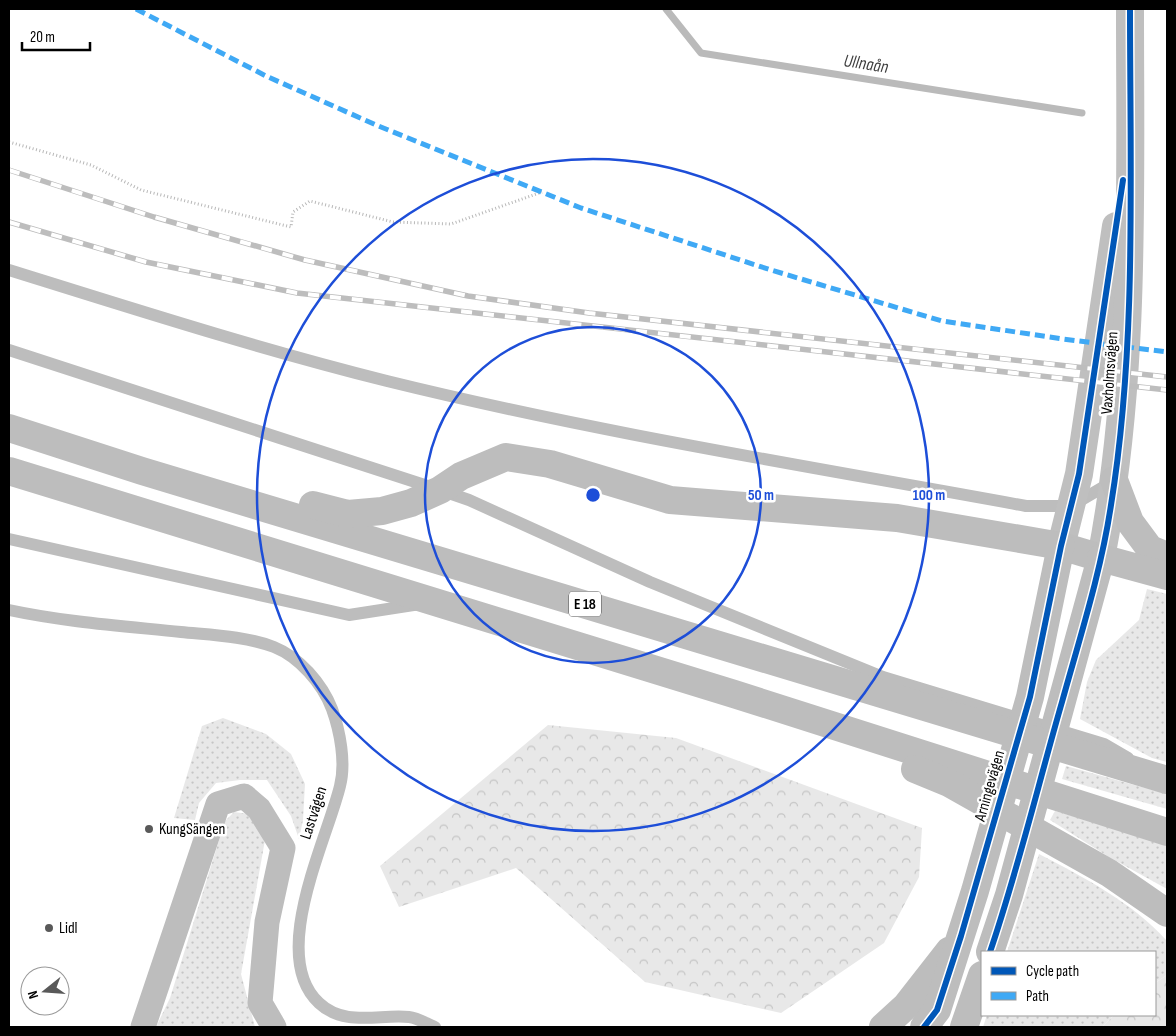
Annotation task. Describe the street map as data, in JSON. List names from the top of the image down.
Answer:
{
  "streets": {
    "main road": ["Vaxholmsvägen", "E 18", "Arningevägen"],
    "lane": ["Lastvägen"]
  },
  "water": ["Ullnaån"],
  "places": ["KungSängen", "Lidl"],
  "legend": ["Cycle path", "Path"],
  "scale_bar": "20 m",
  "north": "left",
  "rings": ["50 m", "100 m"]
}
